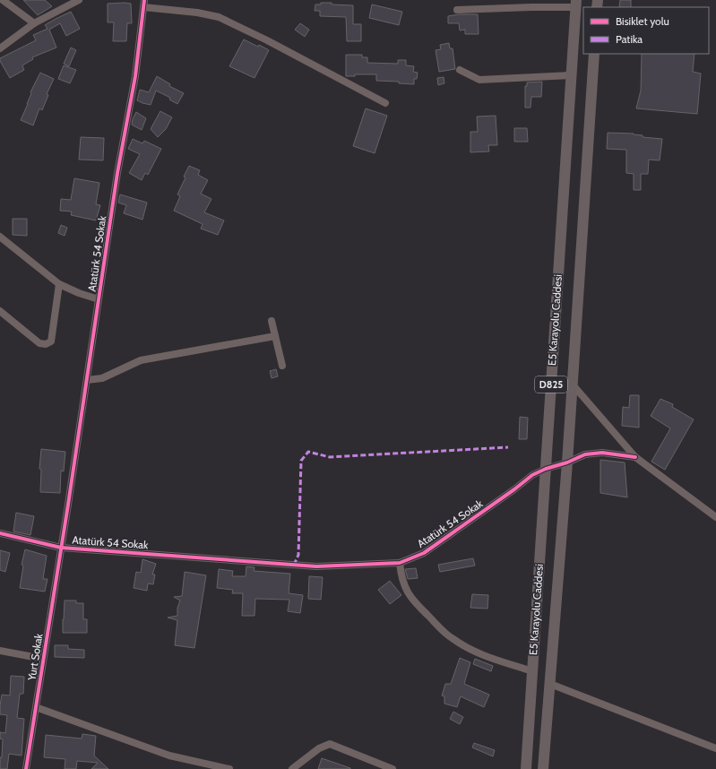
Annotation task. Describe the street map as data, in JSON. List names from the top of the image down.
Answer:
{
  "streets": {
    "highway": ["E5 Karayolu Caddesi", "D825"],
    "street": ["Atatürk 54 Sokak", "Yurt Sokak"]
  },
  "crossings": [
    ["Atatürk 54 Sokak", "E5 Karayolu Caddesi"],
    ["Atatürk 54 Sokak", "Yurt Sokak"]
  ],
  "legend": ["Bisiklet yolu", "Patika"]
}
